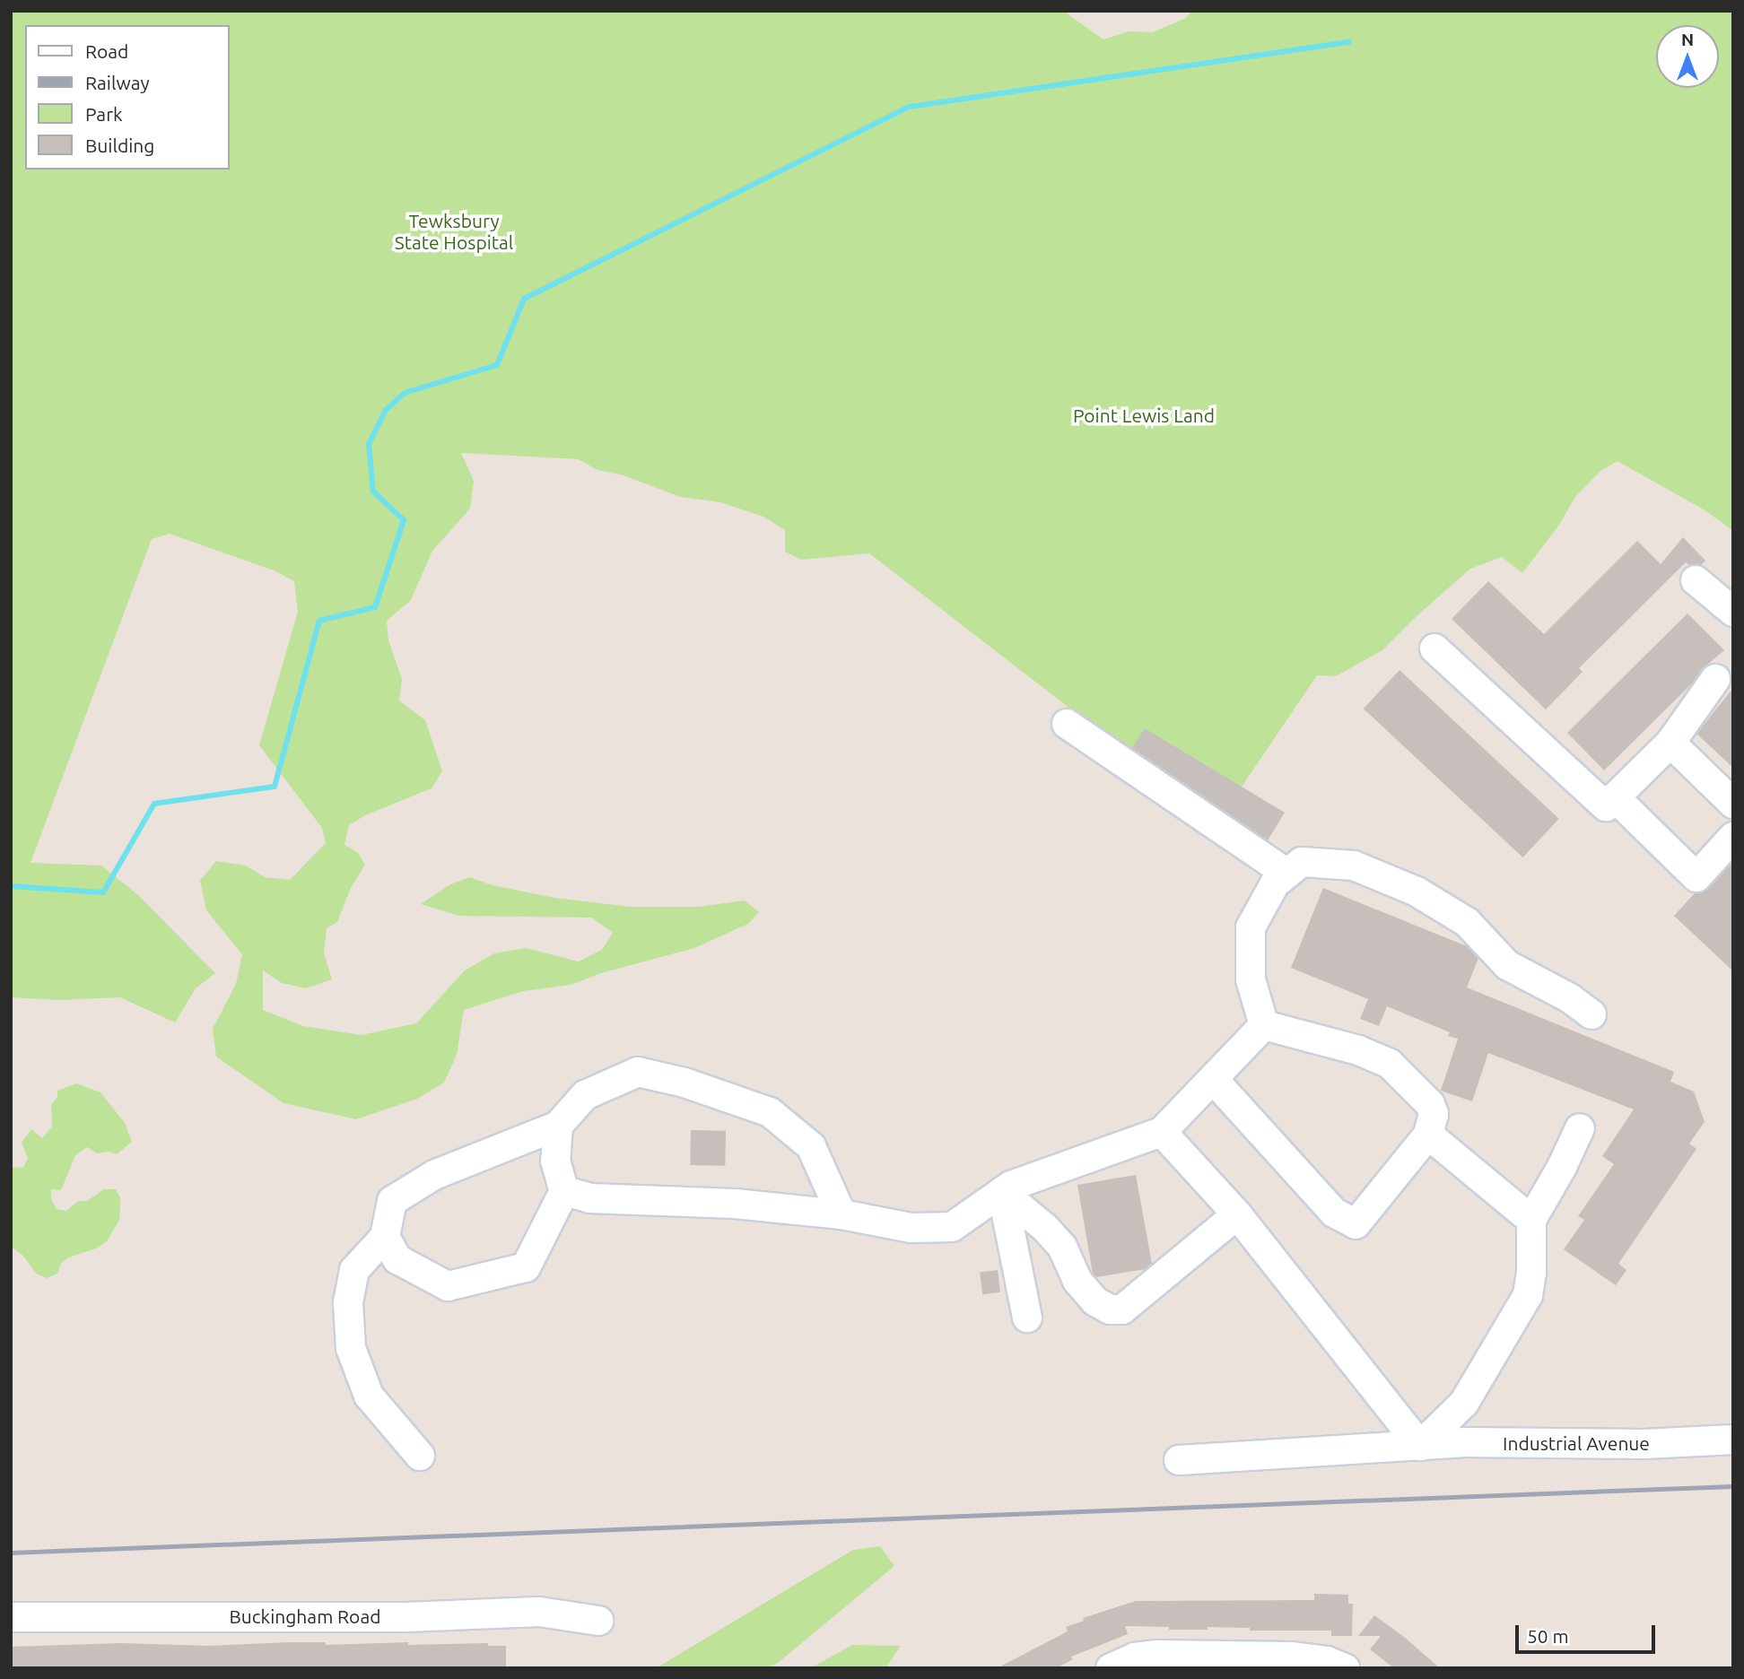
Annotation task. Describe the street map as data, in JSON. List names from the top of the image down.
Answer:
{
  "streets": {
    "street": ["Industrial Avenue", "Buckingham Road"]
  },
  "parks": ["Tewksbury State Hospital", "Point Lewis Land"],
  "legend": [
    "Road",
    "Railway",
    "Park",
    "Building"
  ],
  "scale_bar": "50 m",
  "north": "top"
}
